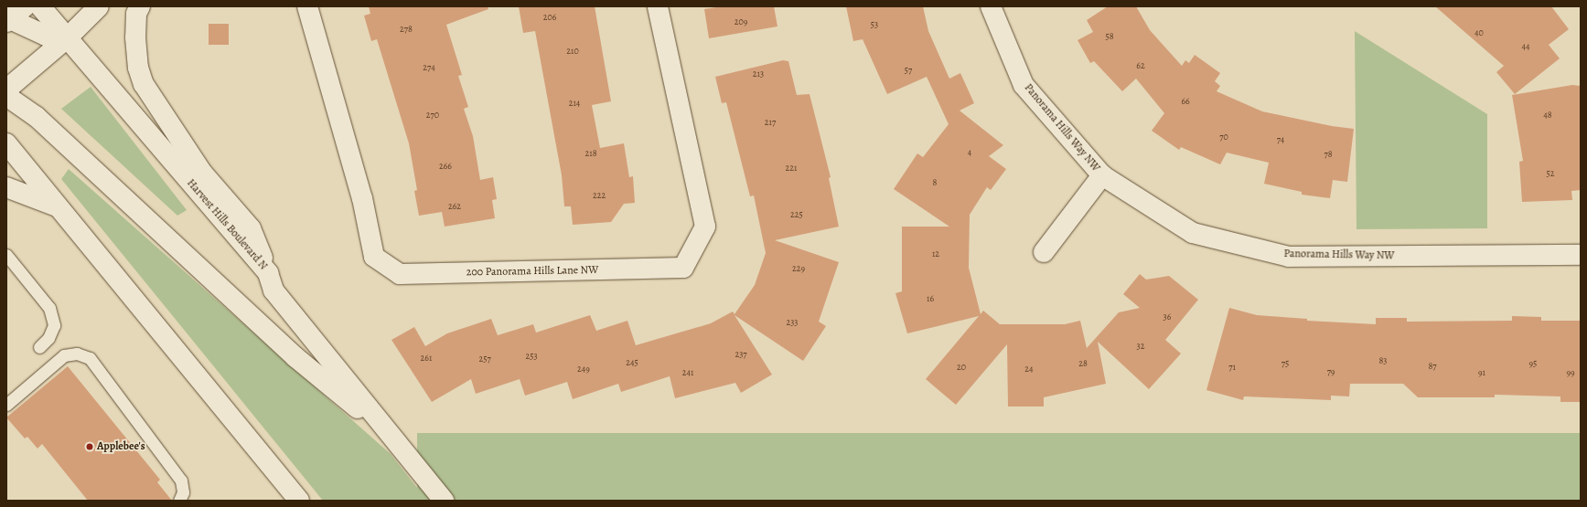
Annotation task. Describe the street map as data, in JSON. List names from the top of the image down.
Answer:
{
  "streets": {
    "main road": ["Panorama Hills Way NW", "Harvest Hills Boulevard N", "200 Panorama Hills Lane NW"]
  },
  "places": ["Applebee's"],
  "house_numbers": [
    "206",
    "209",
    "53",
    "278",
    "40",
    "58",
    "44",
    "210",
    "62",
    "274",
    "57",
    "213",
    "66",
    "214",
    "270",
    "48",
    "217",
    "70",
    "74",
    "4",
    "218",
    "78",
    "266",
    "221",
    "52",
    "8",
    "222",
    "262",
    "225",
    "12",
    "229",
    "16",
    "36",
    "233",
    "32",
    "237",
    "253",
    "261",
    "257",
    "83",
    "245",
    "28",
    "75",
    "95",
    "87",
    "20",
    "71",
    "249",
    "24",
    "79",
    "241",
    "91",
    "99"
  ]
}
